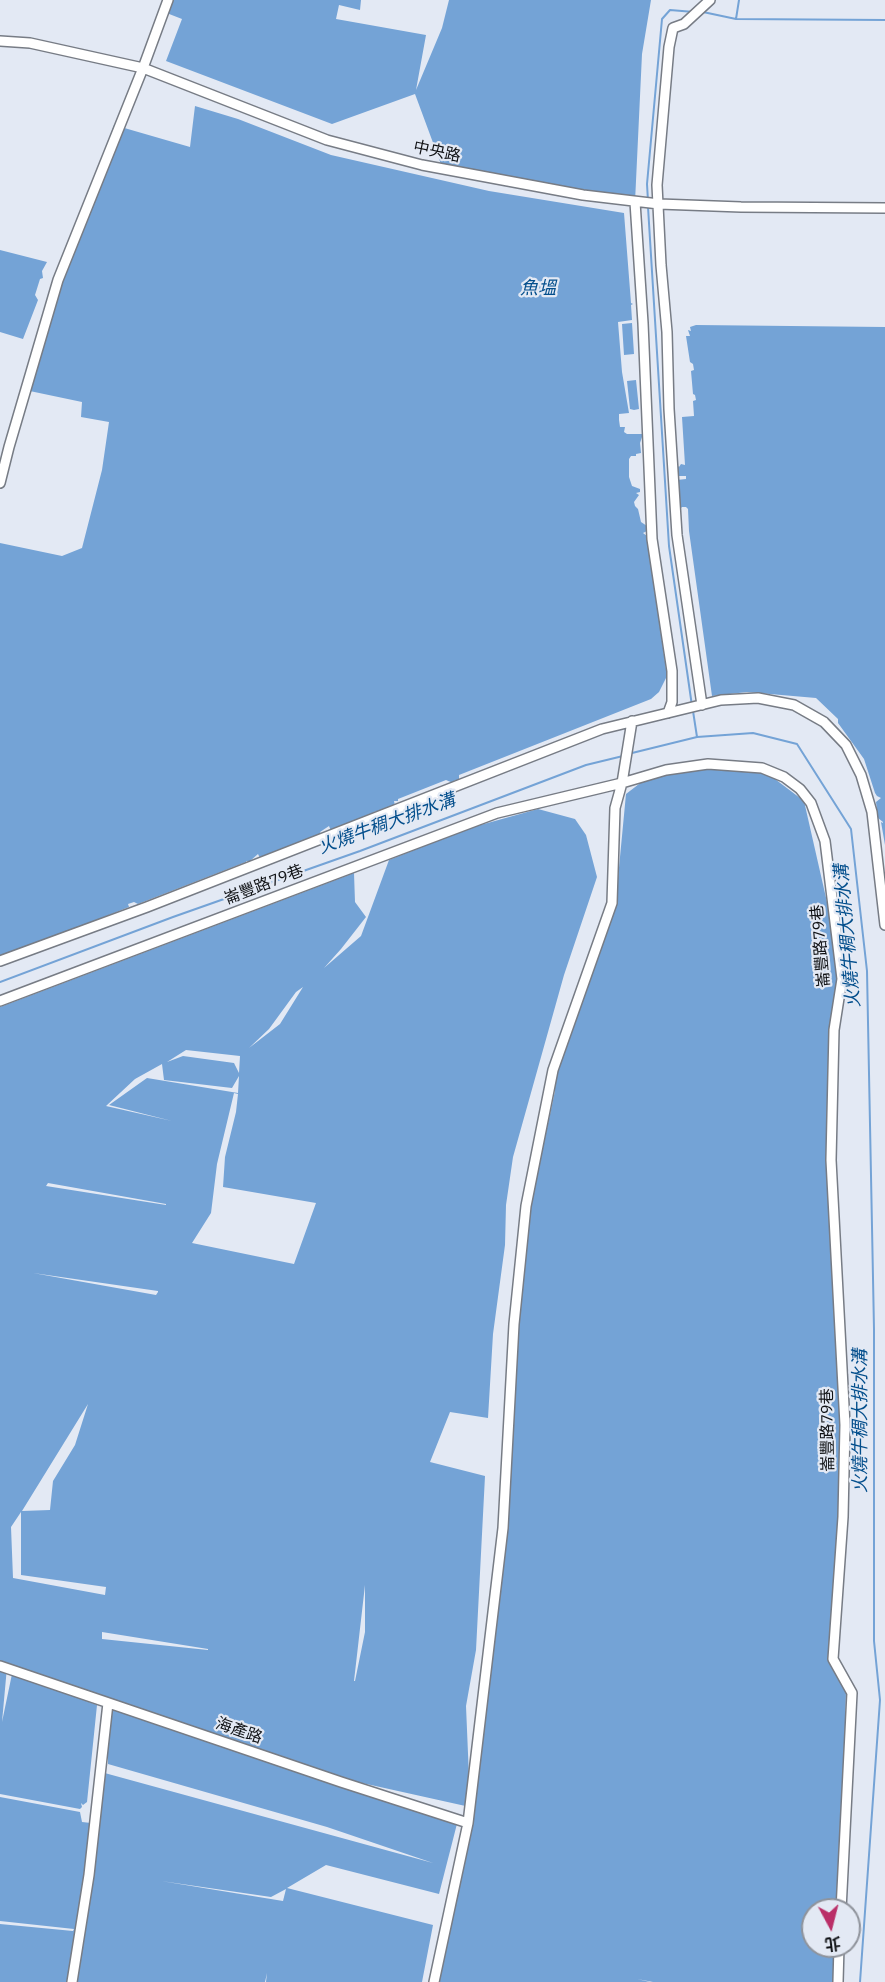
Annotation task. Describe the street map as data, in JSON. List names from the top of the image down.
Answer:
{
  "streets": {
    "street": ["中央路", "崙豐路79巷", "海產路"]
  },
  "water": ["魚塭", "火燒牛稠大排水溝"],
  "north": "bottom"
}
